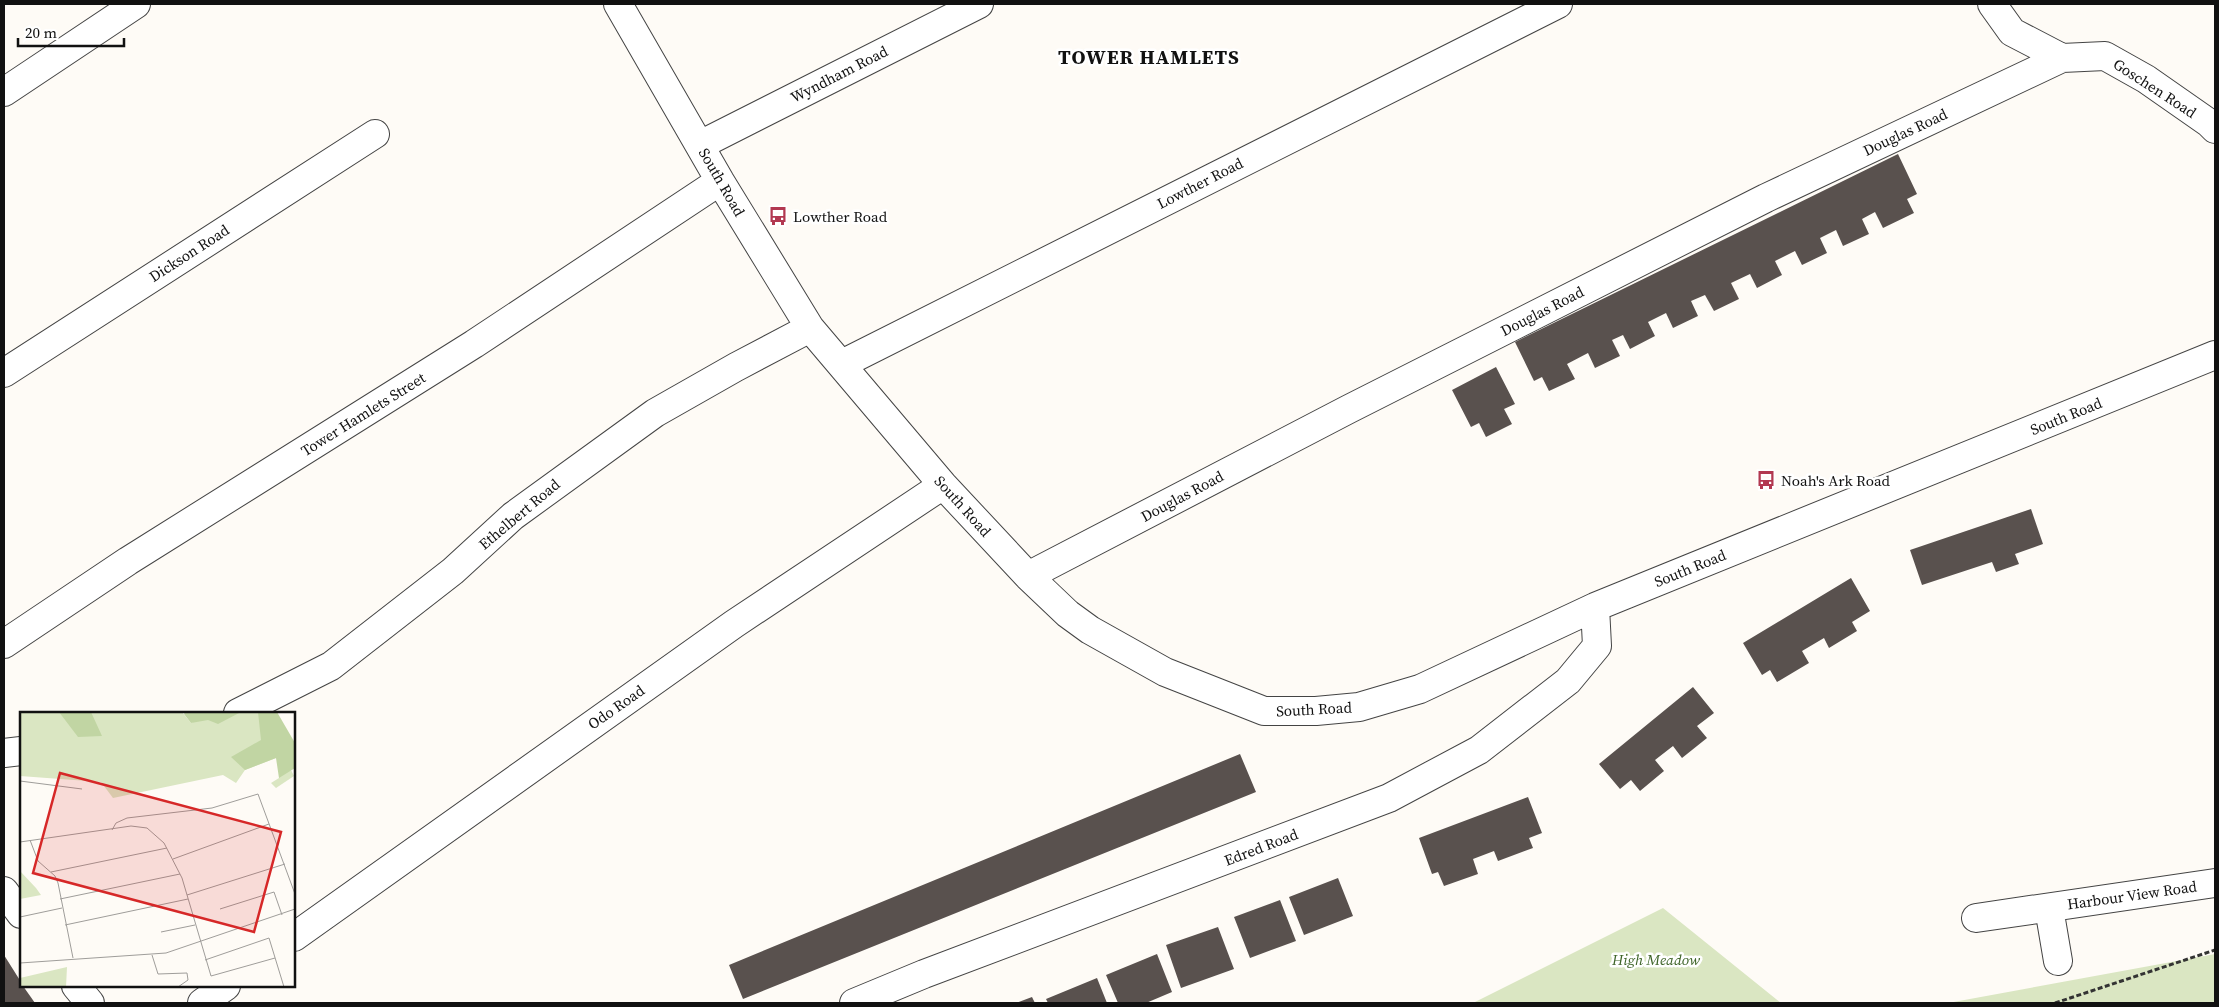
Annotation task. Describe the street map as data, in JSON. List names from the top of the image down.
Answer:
{
  "streets": {
    "street": [
      "Wyndham Road",
      "Goschen Road",
      "Douglas Road",
      "South Road",
      "Lowther Road",
      "Dickson Road",
      "Tower Hamlets Street",
      "Ethelbert Road",
      "Odo Road",
      "Edred Road",
      "Harbour View Road"
    ]
  },
  "crossings": [
    ["Wyndham Road", "South Road"],
    ["Goschen Road", "Douglas Road"],
    ["Douglas Road", "South Road"],
    ["South Road", "Lowther Road"],
    ["South Road", "Tower Hamlets Street"],
    ["South Road", "Ethelbert Road"],
    ["South Road", "Odo Road"],
    ["South Road", "Edred Road"]
  ],
  "districts": ["TOWER HAMLETS"],
  "parks": ["High Meadow"],
  "places": {
    "bus stop": ["Lowther Road", "Noah's Ark Road"]
  },
  "scale_bar": "20 m"
}
